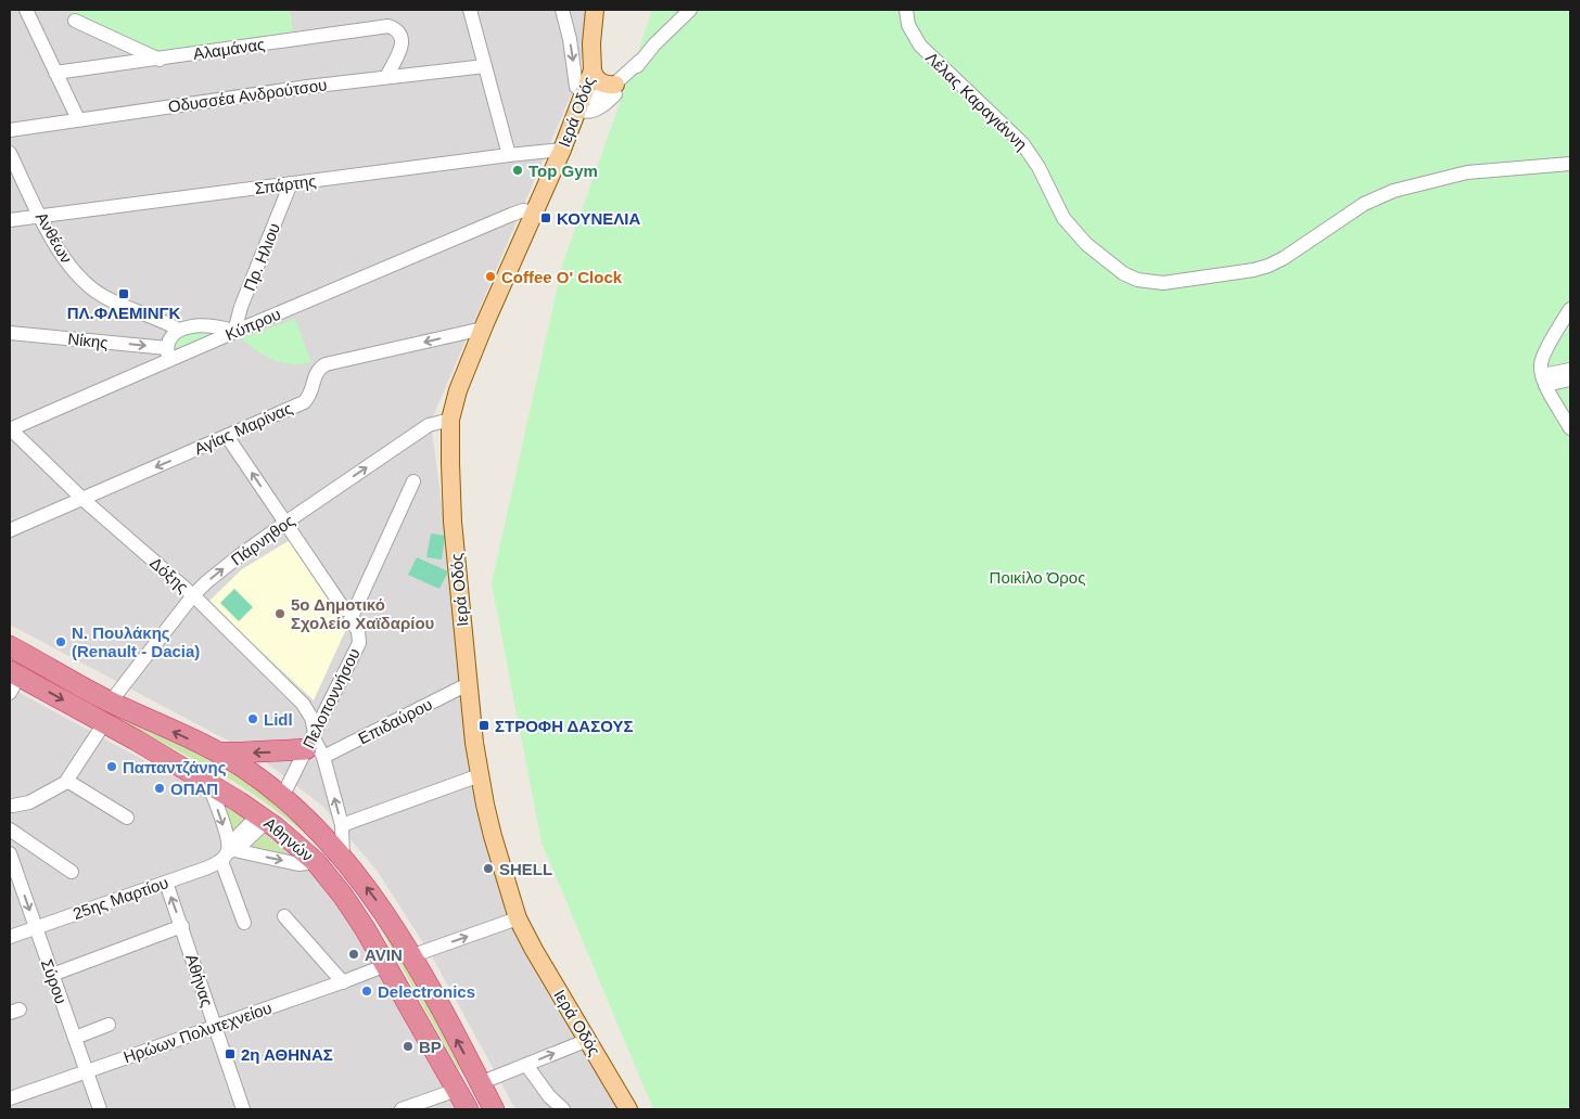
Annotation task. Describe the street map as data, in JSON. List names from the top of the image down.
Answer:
{
  "streets": {
    "highway": ["Αθηνών"],
    "main road": ["Ιερά Οδός"],
    "street": [
      "Αλαμάνας",
      "Οδυσσέα Ανδρούτσου",
      "Λέλας Καραγιάννη",
      "Σπάρτης",
      "Ανθέων",
      "Πρ. Ηλιου",
      "Κύπρου",
      "Νίκης",
      "Αγίας Μαρίνας",
      "Πάρνηθος",
      "Δόξης",
      "Πελοποννήσου",
      "Επιδαύρου",
      "25ης Μαρτίου",
      "Αθήνας",
      "Σύρου",
      "Ηρώων Πολυτεχνείου"
    ]
  },
  "crossings": [
    ["Αλαμάνας", "Οδυσσέα Ανδρούτσου"],
    ["Ιερά Οδός", "Σπάρτης"],
    ["Ιερά Οδός", "Κύπρου"],
    ["Ιερά Οδός", "Αγίας Μαρίνας"],
    ["Ιερά Οδός", "Πάρνηθος"],
    ["Ιερά Οδός", "Επιδαύρου"],
    ["Σπάρτης", "Ανθέων"],
    ["Σπάρτης", "Πρ. Ηλιου"],
    ["Πρ. Ηλιου", "Κύπρου"],
    ["Κύπρου", "Νίκης"],
    ["Κύπρου", "Δόξης"],
    ["Αγίας Μαρίνας", "Δόξης"],
    ["Πάρνηθος", "Δόξης"],
    ["Πάρνηθος", "Αθηνών"],
    ["Δόξης", "Πελοποννήσου"],
    ["Δόξης", "Επιδαύρου"],
    ["Πελοποννήσου", "Επιδαύρου"],
    ["Πελοποννήσου", "Αθηνών"],
    ["Αθηνών", "Ηρώων Πολυτεχνείου"],
    ["25ης Μαρτίου", "Αθήνας"],
    ["25ης Μαρτίου", "Σύρου"],
    ["Αθήνας", "Ηρώων Πολυτεχνείου"],
    ["Σύρου", "Ηρώων Πολυτεχνείου"]
  ],
  "one_way": ["Νίκης", "Αγίας Μαρίνας", "Πάρνηθος"],
  "parks": ["Ποικίλο Όρος"],
  "places": {
    "other": [
      "Top Gym",
      "Coffee O' Clock",
      "5ο Δημοτικό Σχολείο Χαϊδαρίου",
      "Ν. Πουλάκης (Renault - Dacia)",
      "Lidl",
      "Παπαντζάνης",
      "ΟΠΑΠ",
      "SHELL",
      "AVIN",
      "Delectronics",
      "BP"
    ],
    "transit": [
      "ΚΟΥΝΕΛΙΑ",
      "ΠΛ.ΦΛΕΜΙΝΓΚ",
      "ΣΤΡΟΦΗ ΔΑΣΟΥΣ",
      "2η ΑΘΗΝΑΣ"
    ]
  }
}
